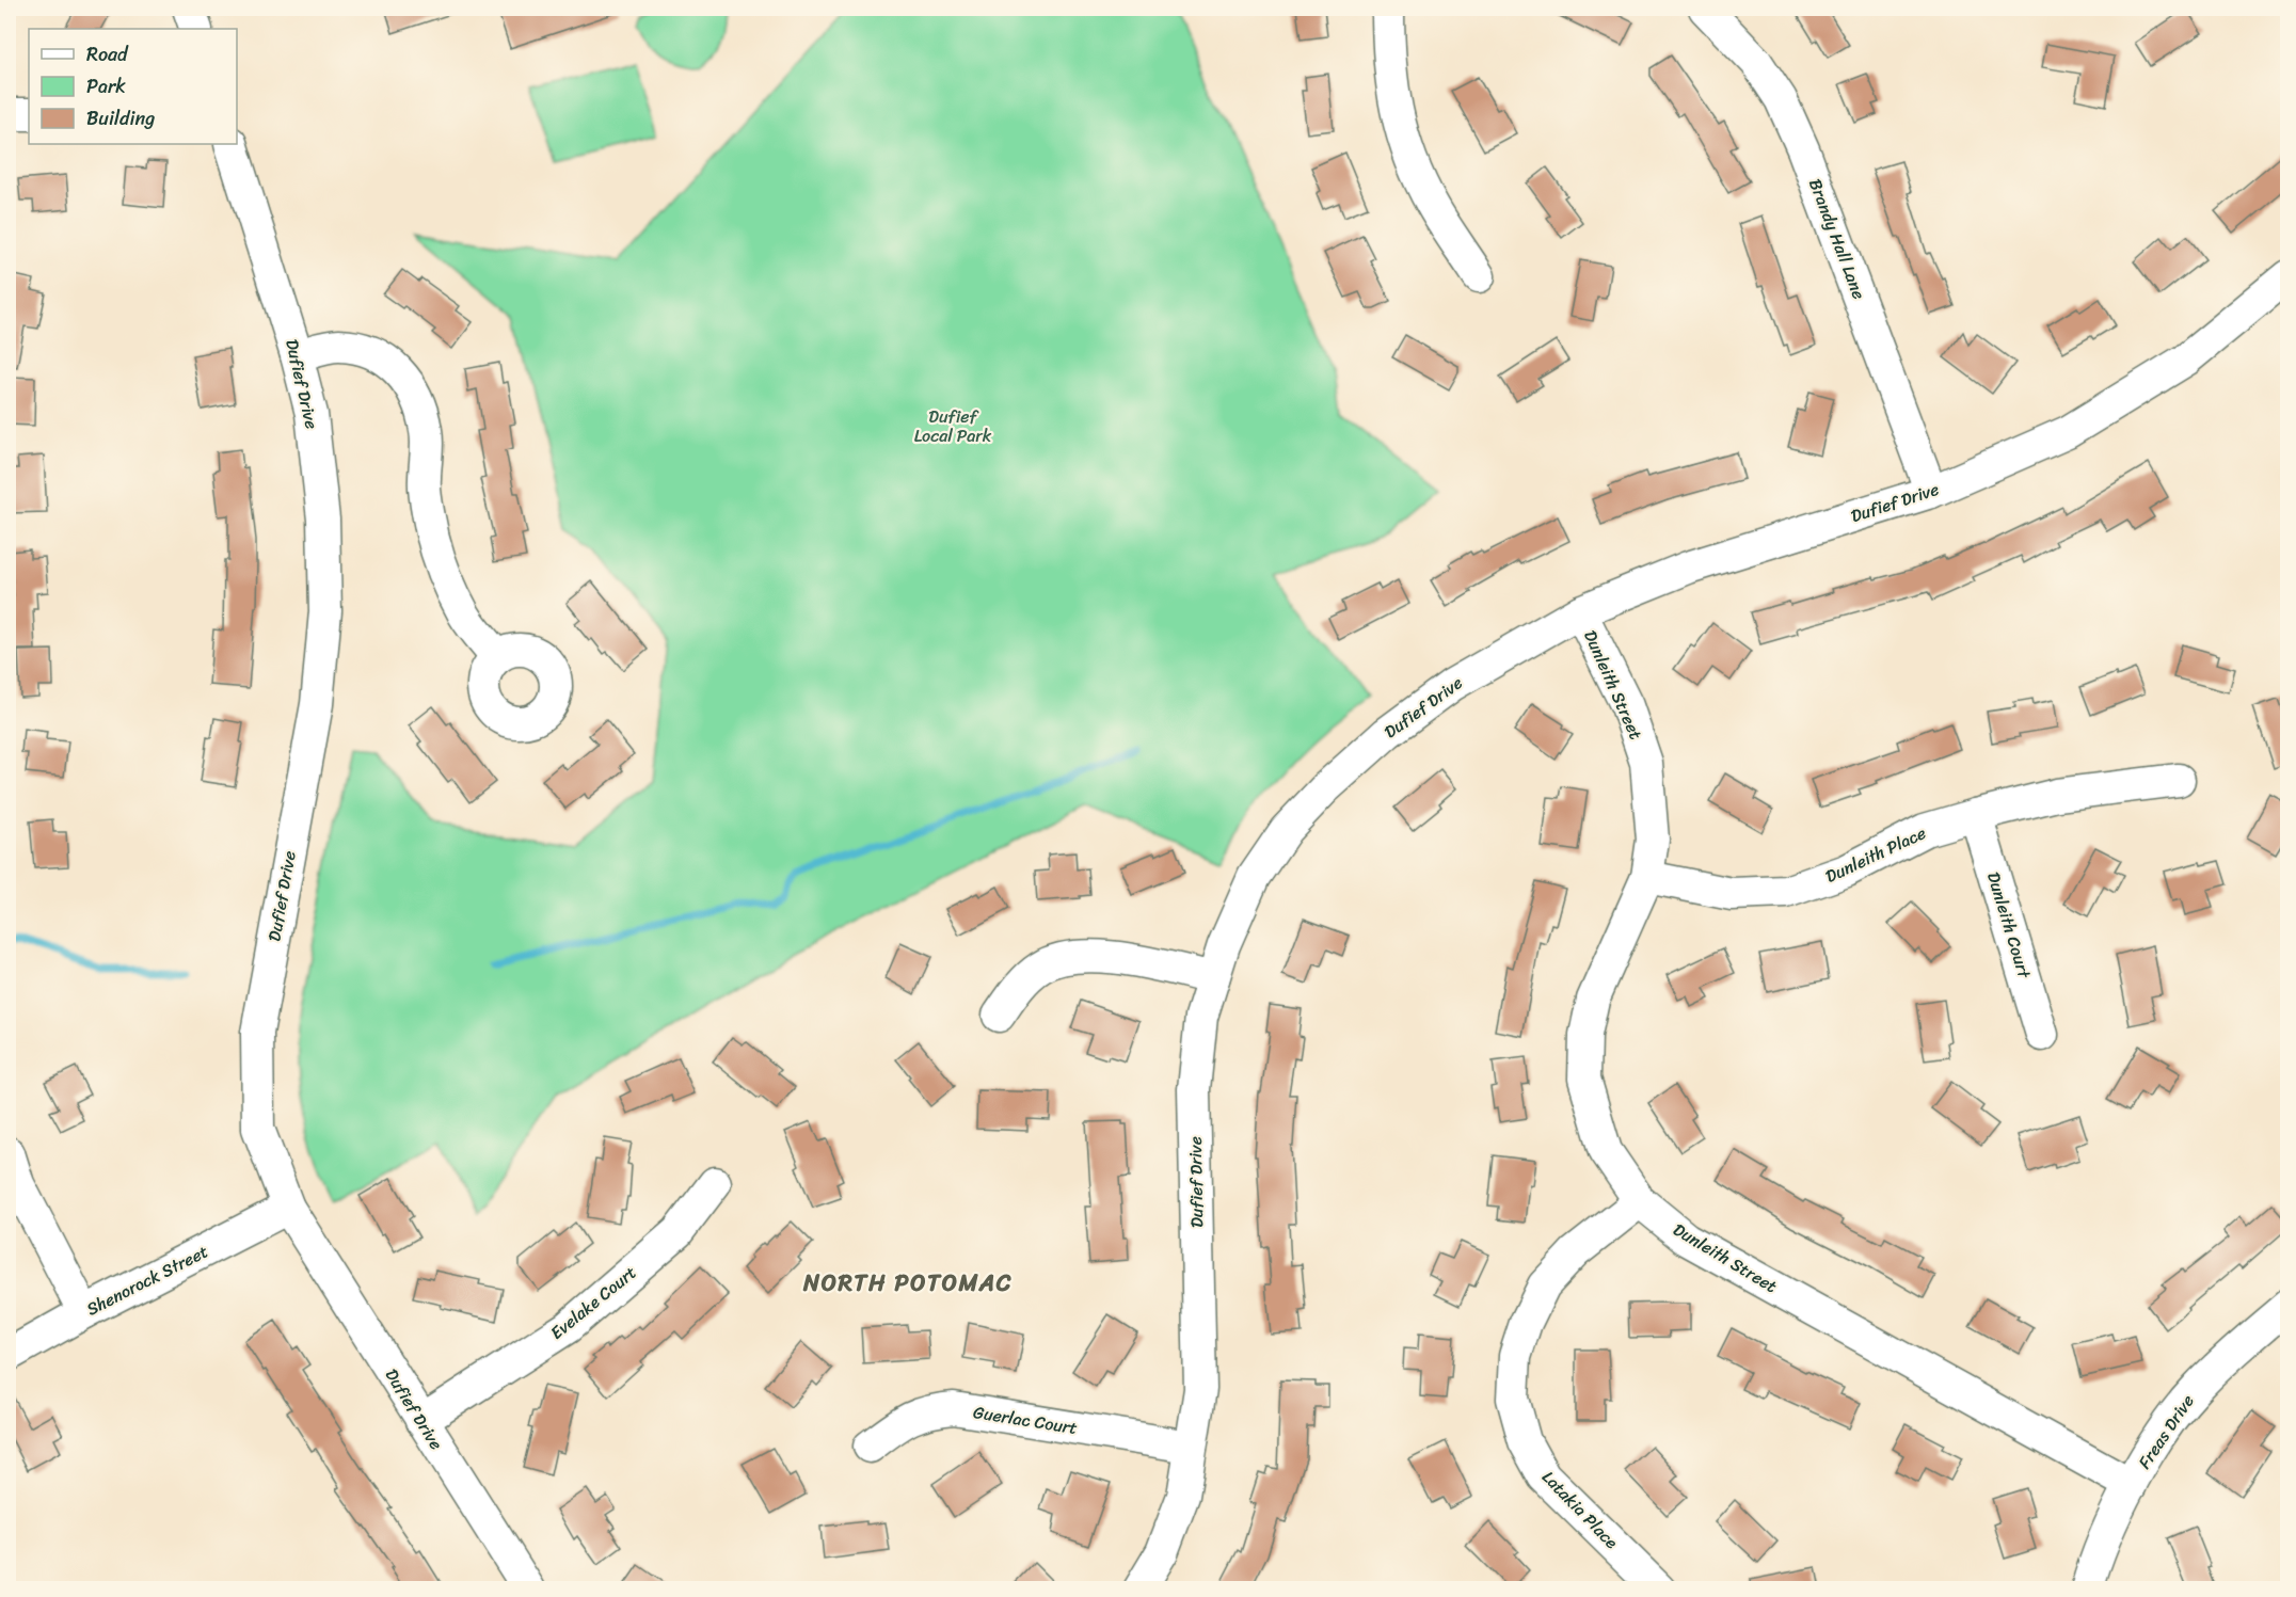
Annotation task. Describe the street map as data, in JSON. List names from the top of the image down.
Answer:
{
  "streets": {
    "street": [
      "Brandy Hall Lane",
      "Dufief Drive",
      "Dunleith Street",
      "Dunleith Place",
      "Dunleith Court",
      "Shenorock Street",
      "Evelake Court",
      "Guerlac Court",
      "Freas Drive",
      "Latakia Place"
    ]
  },
  "crossings": [
    ["Brandy Hall Lane", "Dufief Drive"],
    ["Dufief Drive", "Dunleith Street"],
    ["Dufief Drive", "Shenorock Street"],
    ["Dufief Drive", "Evelake Court"],
    ["Dufief Drive", "Guerlac Court"],
    ["Dunleith Street", "Dunleith Place"],
    ["Dunleith Street", "Freas Drive"],
    ["Dunleith Street", "Latakia Place"],
    ["Dunleith Place", "Dunleith Court"]
  ],
  "districts": ["NORTH POTOMAC"],
  "parks": ["Dufief Local Park"],
  "legend": ["Road", "Park", "Building"]
}
